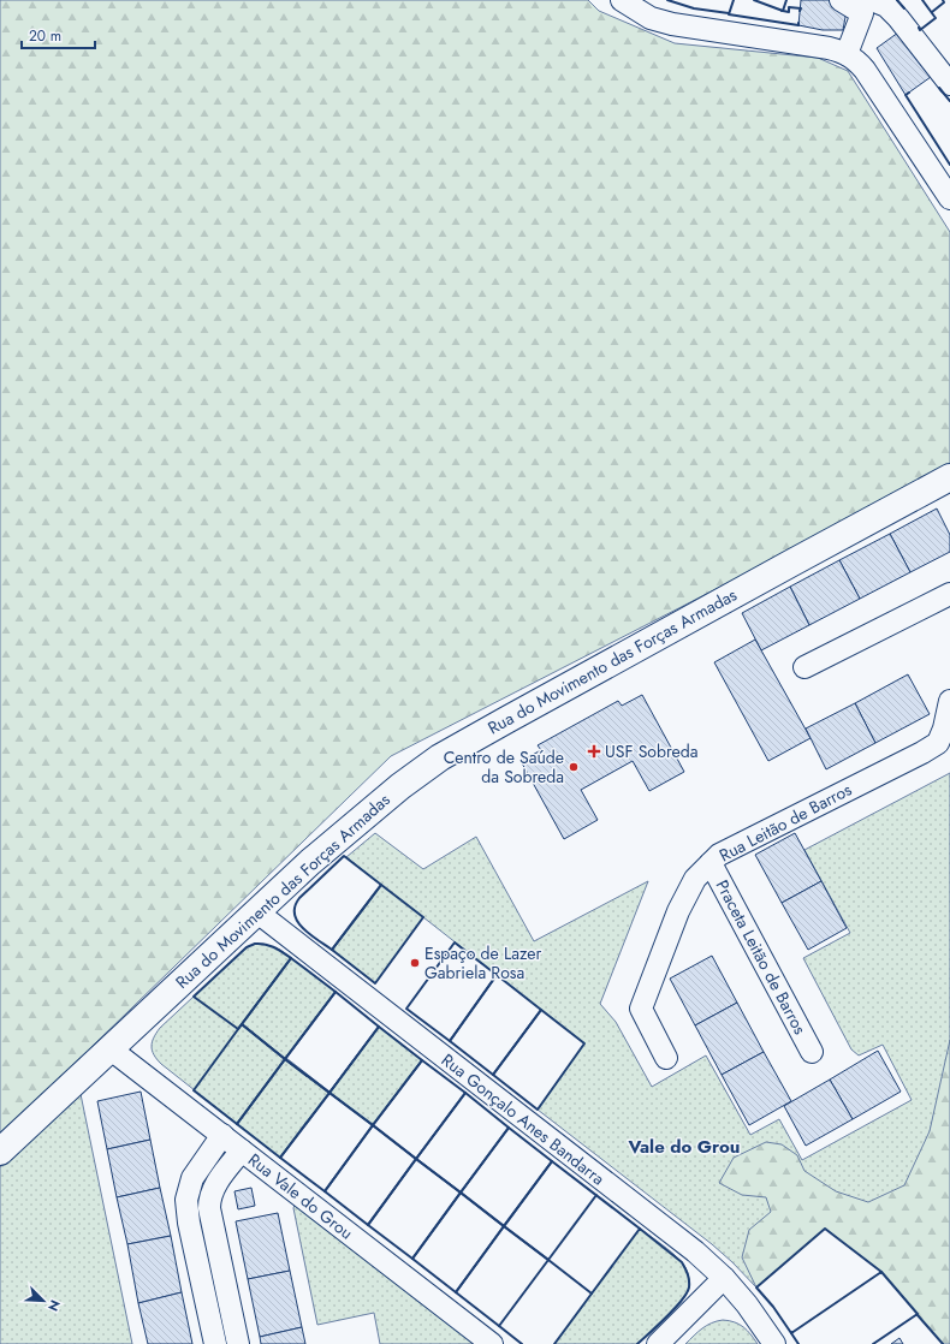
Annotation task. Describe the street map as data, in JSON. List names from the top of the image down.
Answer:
{
  "streets": {
    "main road": ["Rua do Movimento das Forças Armadas"],
    "street": [
      "Rua Leitão de Barros",
      "Praceta Leitão de Barros",
      "Rua Gonçalo Anes Bandarra",
      "Rua Vale do Grou"
    ]
  },
  "crossings": [
    ["Rua do Movimento das Forças Armadas", "Rua Gonçalo Anes Bandarra"],
    ["Rua do Movimento das Forças Armadas", "Rua Vale do Grou"],
    ["Rua Leitão de Barros", "Praceta Leitão de Barros"]
  ],
  "districts": ["Vale do Grou"],
  "places": {
    "health": ["USF Sobreda"],
    "other": ["Centro de Saúde da Sobreda", "Espaço de Lazer Gabriela Rosa"]
  },
  "scale_bar": "20 m",
  "north": "bottom right"
}
